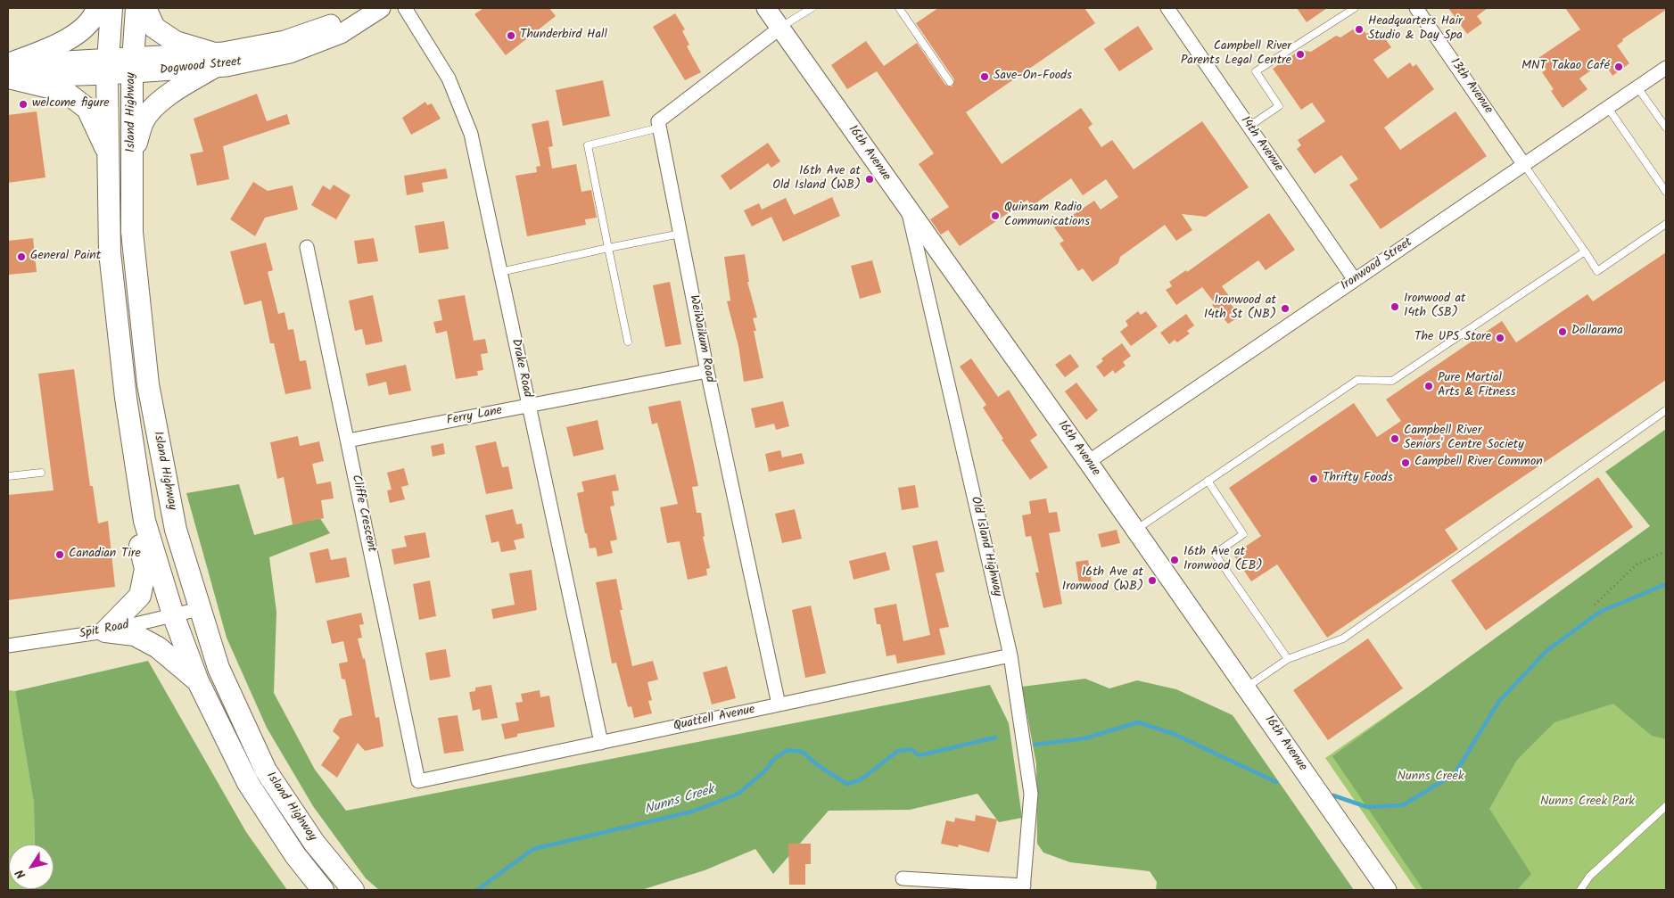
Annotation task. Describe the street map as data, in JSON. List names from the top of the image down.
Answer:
{
  "streets": {
    "main road": ["Island Highway"],
    "street": [
      "Dogwood Street",
      "13th Avenue",
      "14th Avenue",
      "16th Avenue",
      "Ironwood Street",
      "WeiWaikum Road",
      "Drake Road",
      "Ferry Lane",
      "Cliffe Crescent",
      "Old Island Highway",
      "Spit Road",
      "Quattell Avenue"
    ]
  },
  "crossings": [
    ["Dogwood Street", "Island Highway"],
    ["13th Avenue", "Ironwood Street"],
    ["Island Highway", "Spit Road"],
    ["14th Avenue", "Ironwood Street"],
    ["16th Avenue", "Ironwood Street"],
    ["16th Avenue", "Old Island Highway"],
    ["WeiWaikum Road", "Ferry Lane"],
    ["WeiWaikum Road", "Quattell Avenue"],
    ["Drake Road", "Ferry Lane"],
    ["Drake Road", "Quattell Avenue"],
    ["Ferry Lane", "Cliffe Crescent"],
    ["Cliffe Crescent", "Quattell Avenue"],
    ["Old Island Highway", "Quattell Avenue"]
  ],
  "water": ["Nunns Creek"],
  "parks": ["Nunns Creek", "Nunns Creek Park"],
  "places": [
    "Headquarters Hair Studio & Day Spa",
    "Thunderbird Hall",
    "Campbell River Parents Legal Centre",
    "MNT Takao Café",
    "Save-On-Foods",
    "welcome figure",
    "16th Ave at Old Island (WB)",
    "Quinsam Radio Communications",
    "General Paint",
    "Ironwood at 14th (SB)",
    "Ironwood at 14th St (NB)",
    "Dollarama",
    "The UPS Store",
    "Pure Martial Arts & Fitness",
    "Campbell River Seniors' Centre Society",
    "Campbell River Common",
    "Thrifty Foods",
    "Canadian Tire",
    "16th Ave at Ironwood (EB)",
    "16th Ave at Ironwood (WB)"
  ],
  "north": "bottom left"
}
